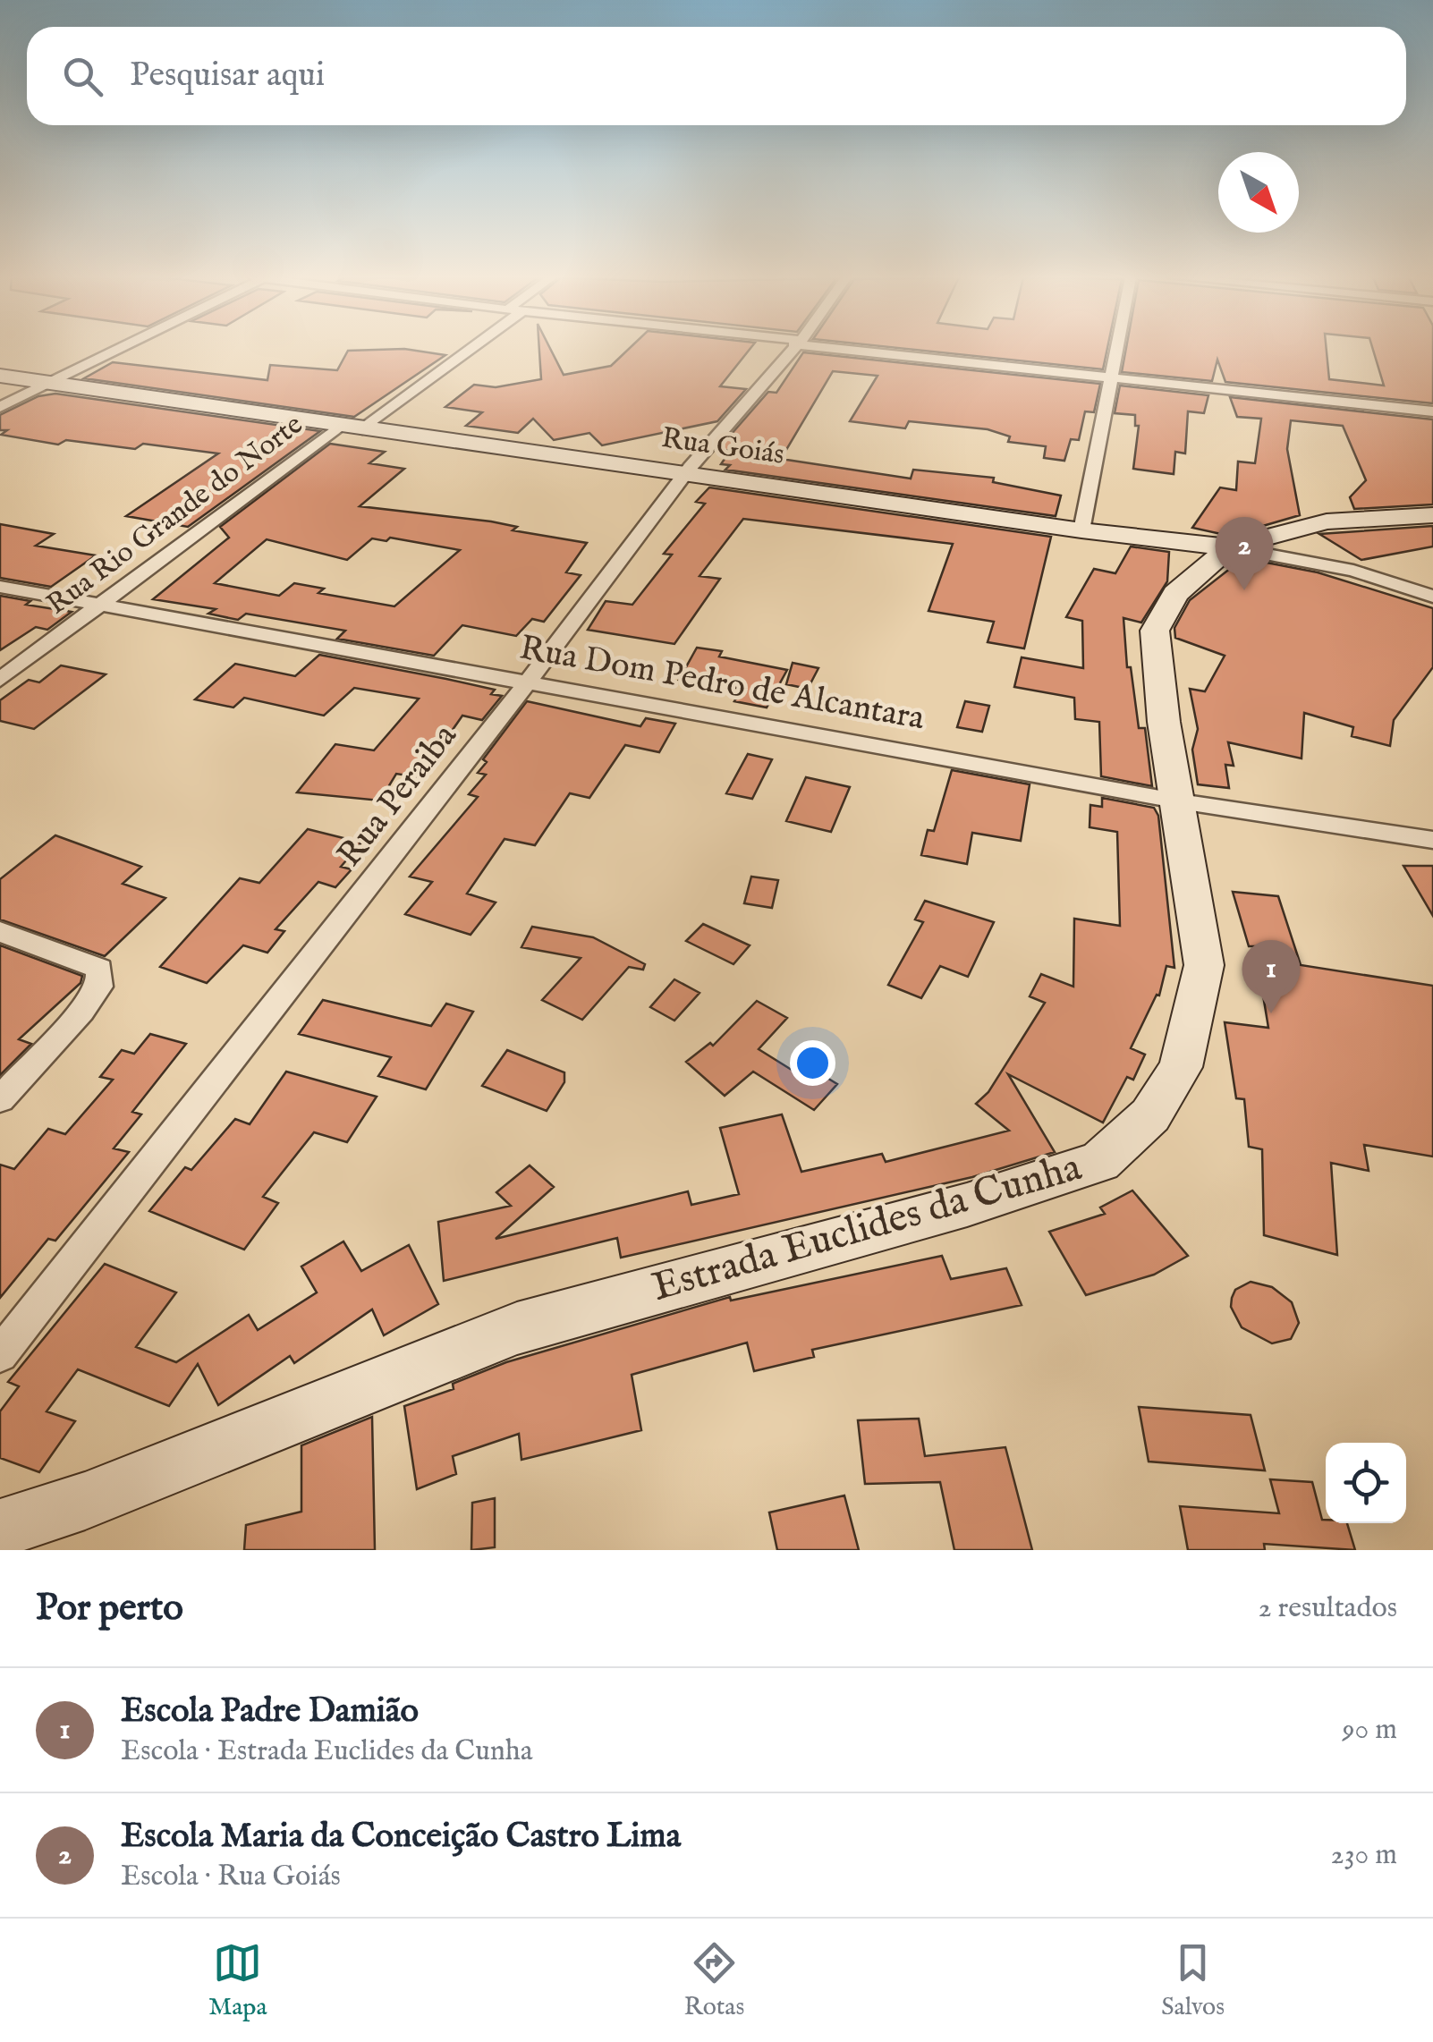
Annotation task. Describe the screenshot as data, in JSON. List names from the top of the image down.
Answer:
{
  "streets": {
    "street": [
      "Rua Goiás",
      "Rua Rio Grande do Norte",
      "Rua Dom Pedro de Alcantara",
      "Rua Peraiba",
      "Estrada Euclides da Cunha"
    ]
  },
  "crossings": [
    ["Rua Goiás", "Rua Rio Grande do Norte"],
    ["Rua Goiás", "Rua Peraiba"],
    ["Rua Goiás", "Estrada Euclides da Cunha"],
    ["Rua Rio Grande do Norte", "Rua Dom Pedro de Alcantara"],
    ["Rua Dom Pedro de Alcantara", "Rua Peraiba"],
    ["Rua Dom Pedro de Alcantara", "Estrada Euclides da Cunha"]
  ],
  "north": "bottom right",
  "page": {
    "search": "Pesquisar aqui",
    "pins": ["2", "1"],
    "heading": ["Por perto", "2 resultados"],
    "list": [
      {
        "mark": "1",
        "name": "Escola Padre Damião",
        "note": "Escola · Estrada Euclides da Cunha",
        "value": "90 m"
      },
      {
        "mark": "2",
        "name": "Escola Maria da Conceição Castro Lima",
        "note": "Escola · Rua Goiás",
        "value": "230 m"
      }
    ],
    "nav": ["Mapa", "Rotas", "Salvos"]
  }
}
